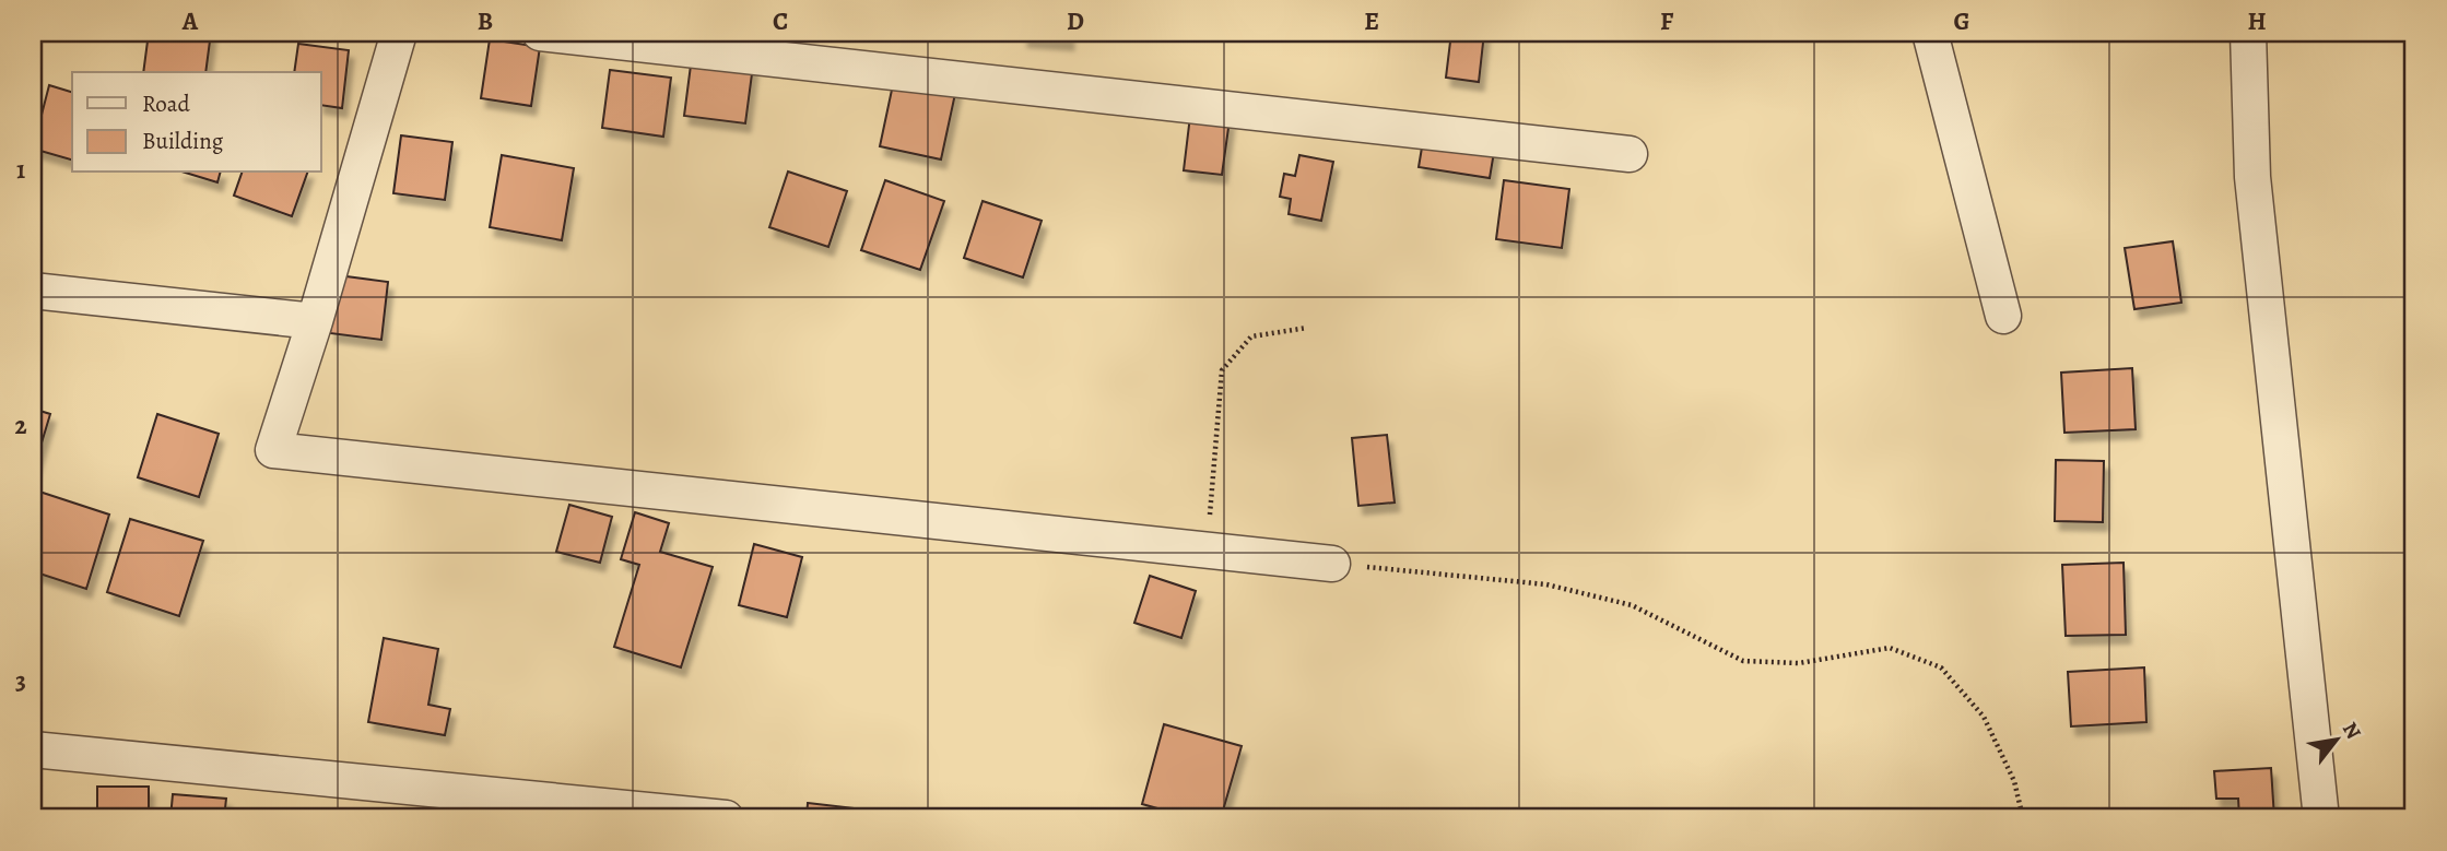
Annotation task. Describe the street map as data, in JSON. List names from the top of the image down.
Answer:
{
  "legend": ["Road", "Building"],
  "north": "top right",
  "grid": {
    "columns": [
      "A",
      "B",
      "C",
      "D",
      "E",
      "F",
      "G",
      "H"
    ],
    "rows": ["1", "2", "3"]
  }
}
